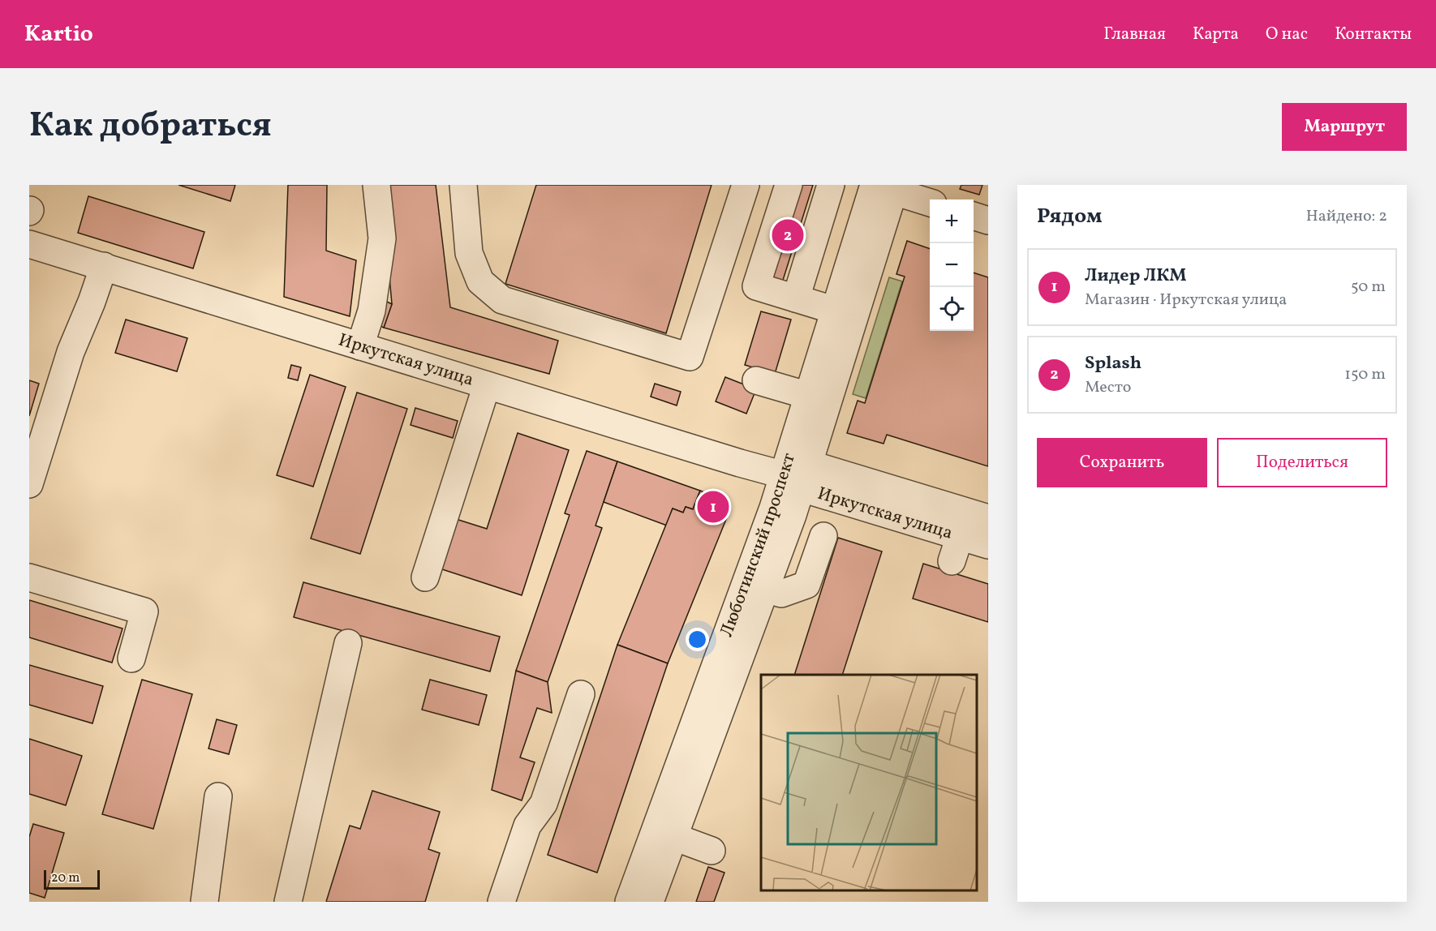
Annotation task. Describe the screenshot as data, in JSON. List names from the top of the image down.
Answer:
{
  "streets": {
    "street": ["Иркутская улица", "Люботинский проспект"]
  },
  "crossings": [
    ["Иркутская улица", "Люботинский проспект"]
  ],
  "scale_bar": "20 m",
  "page": {
    "header": "Kartio",
    "nav": [
      "Главная",
      "Карта",
      "О нас",
      "Контакты"
    ],
    "title": "Как добраться",
    "buttons": [
      "Маршрут",
      ["Сохранить", "Поделиться"]
    ],
    "heading": ["Рядом", "Найдено: 2"],
    "map_buttons": ["+", "−"],
    "pins": ["2", "1"],
    "list": [
      {
        "mark": "1",
        "name": "Лидер ЛКМ",
        "note": "Магазин · Иркутская улица",
        "value": "50 m"
      },
      {
        "mark": "2",
        "name": "Splash",
        "note": "Место",
        "value": "150 m"
      }
    ],
    "scale": "20 m"
  }
}
